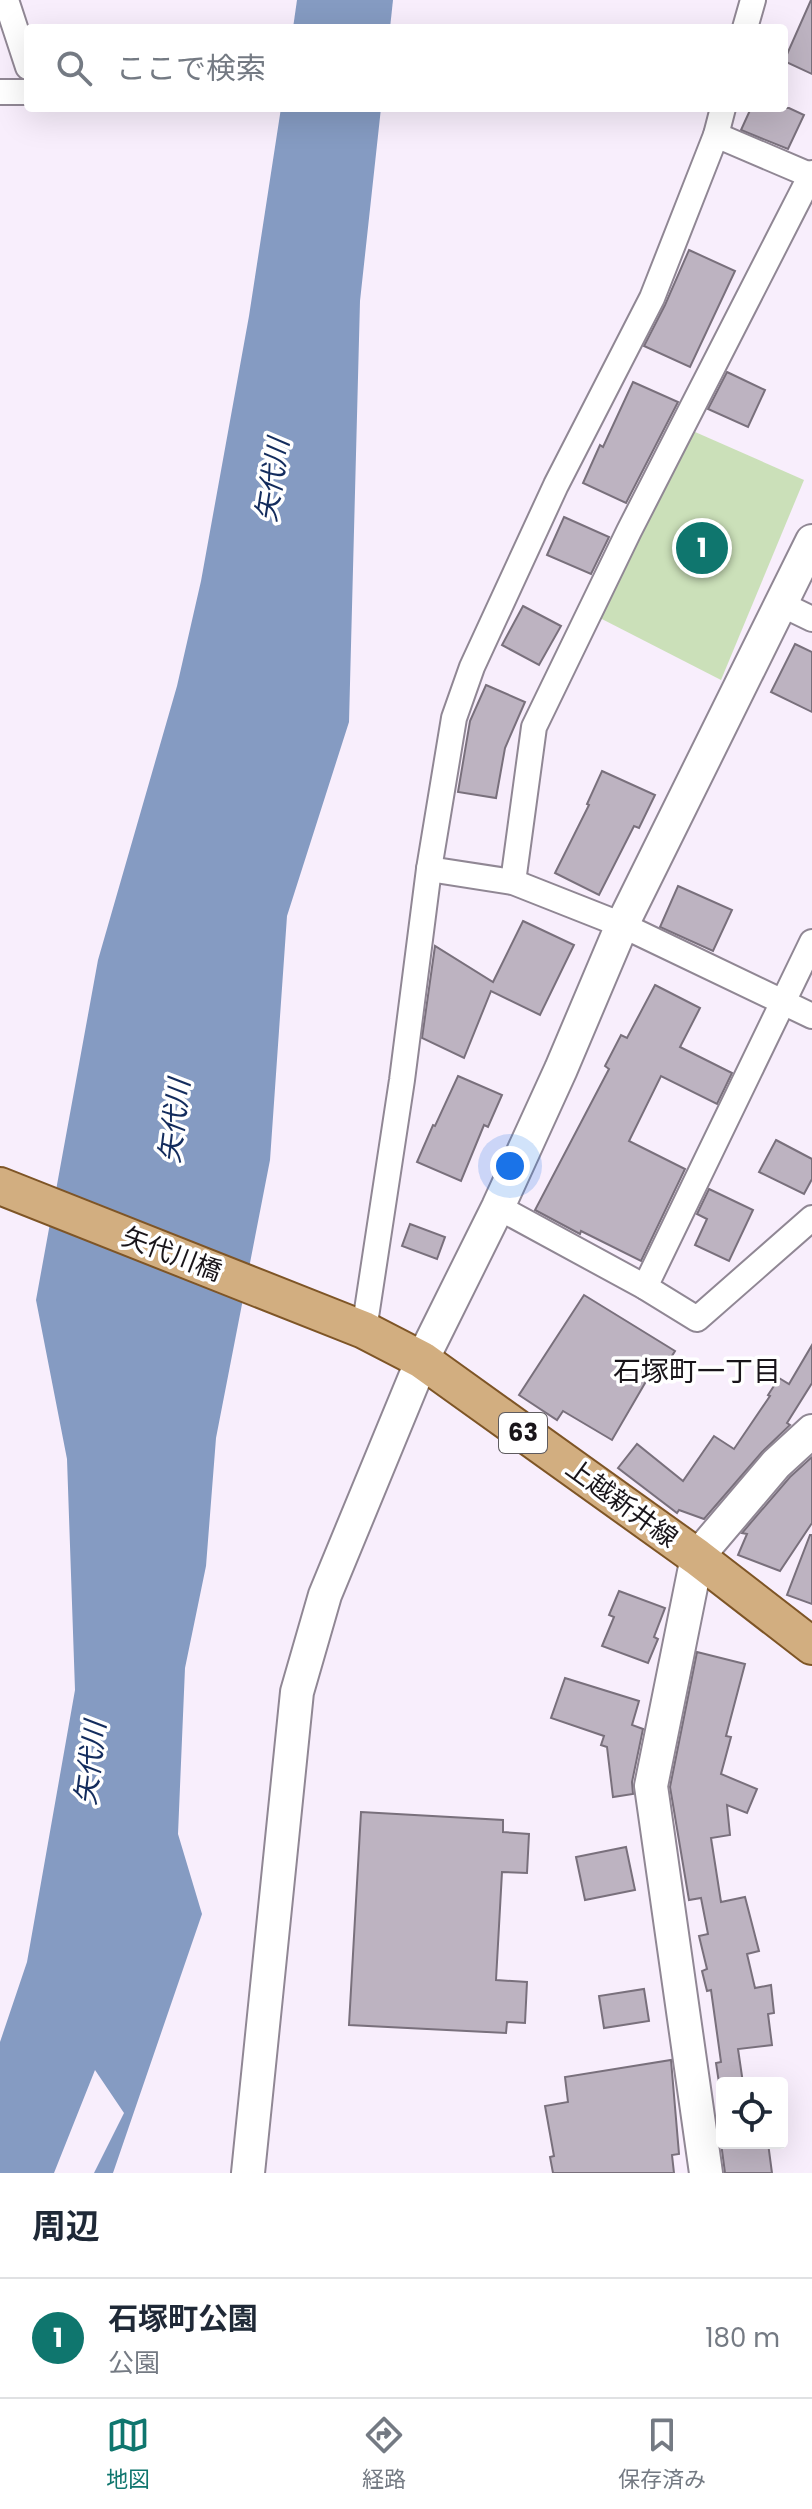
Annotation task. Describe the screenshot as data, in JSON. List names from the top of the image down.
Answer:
{
  "streets": {
    "main road": ["矢代川橋", "63", "上越新井線"]
  },
  "crossings": [
    ["矢代川橋", "上越新井線"]
  ],
  "districts": ["石塚町一丁目"],
  "water": ["矢代川"],
  "page": {
    "search": "ここで検索",
    "pins": "1",
    "heading": "周辺",
    "list": [
      {
        "mark": "1",
        "name": "石塚町公園",
        "note": "公園",
        "value": "180 m"
      }
    ],
    "nav": ["地図", "経路", "保存済み"]
  }
}
